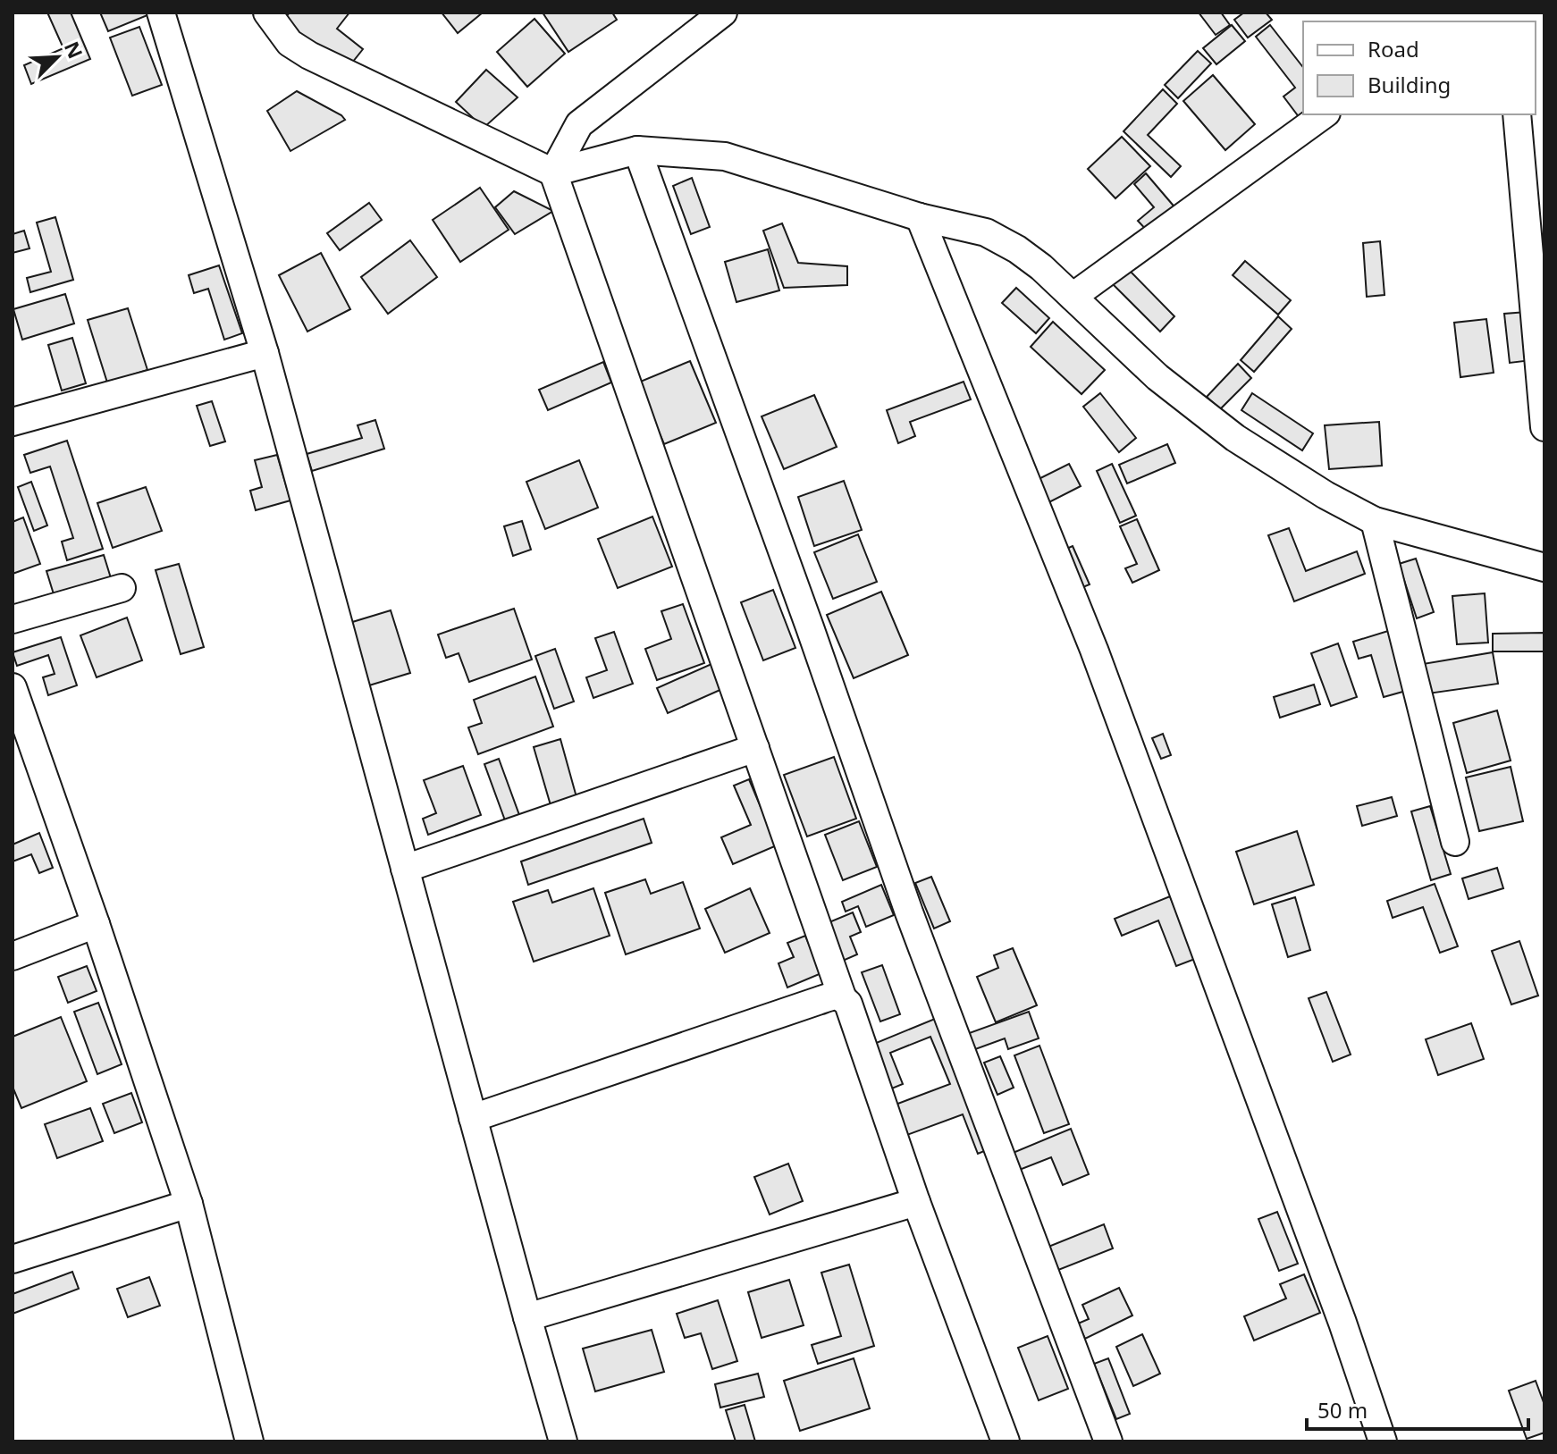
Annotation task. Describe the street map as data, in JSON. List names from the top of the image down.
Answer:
{
  "legend": ["Road", "Building"],
  "scale_bar": "50 m",
  "north": "top right"
}
